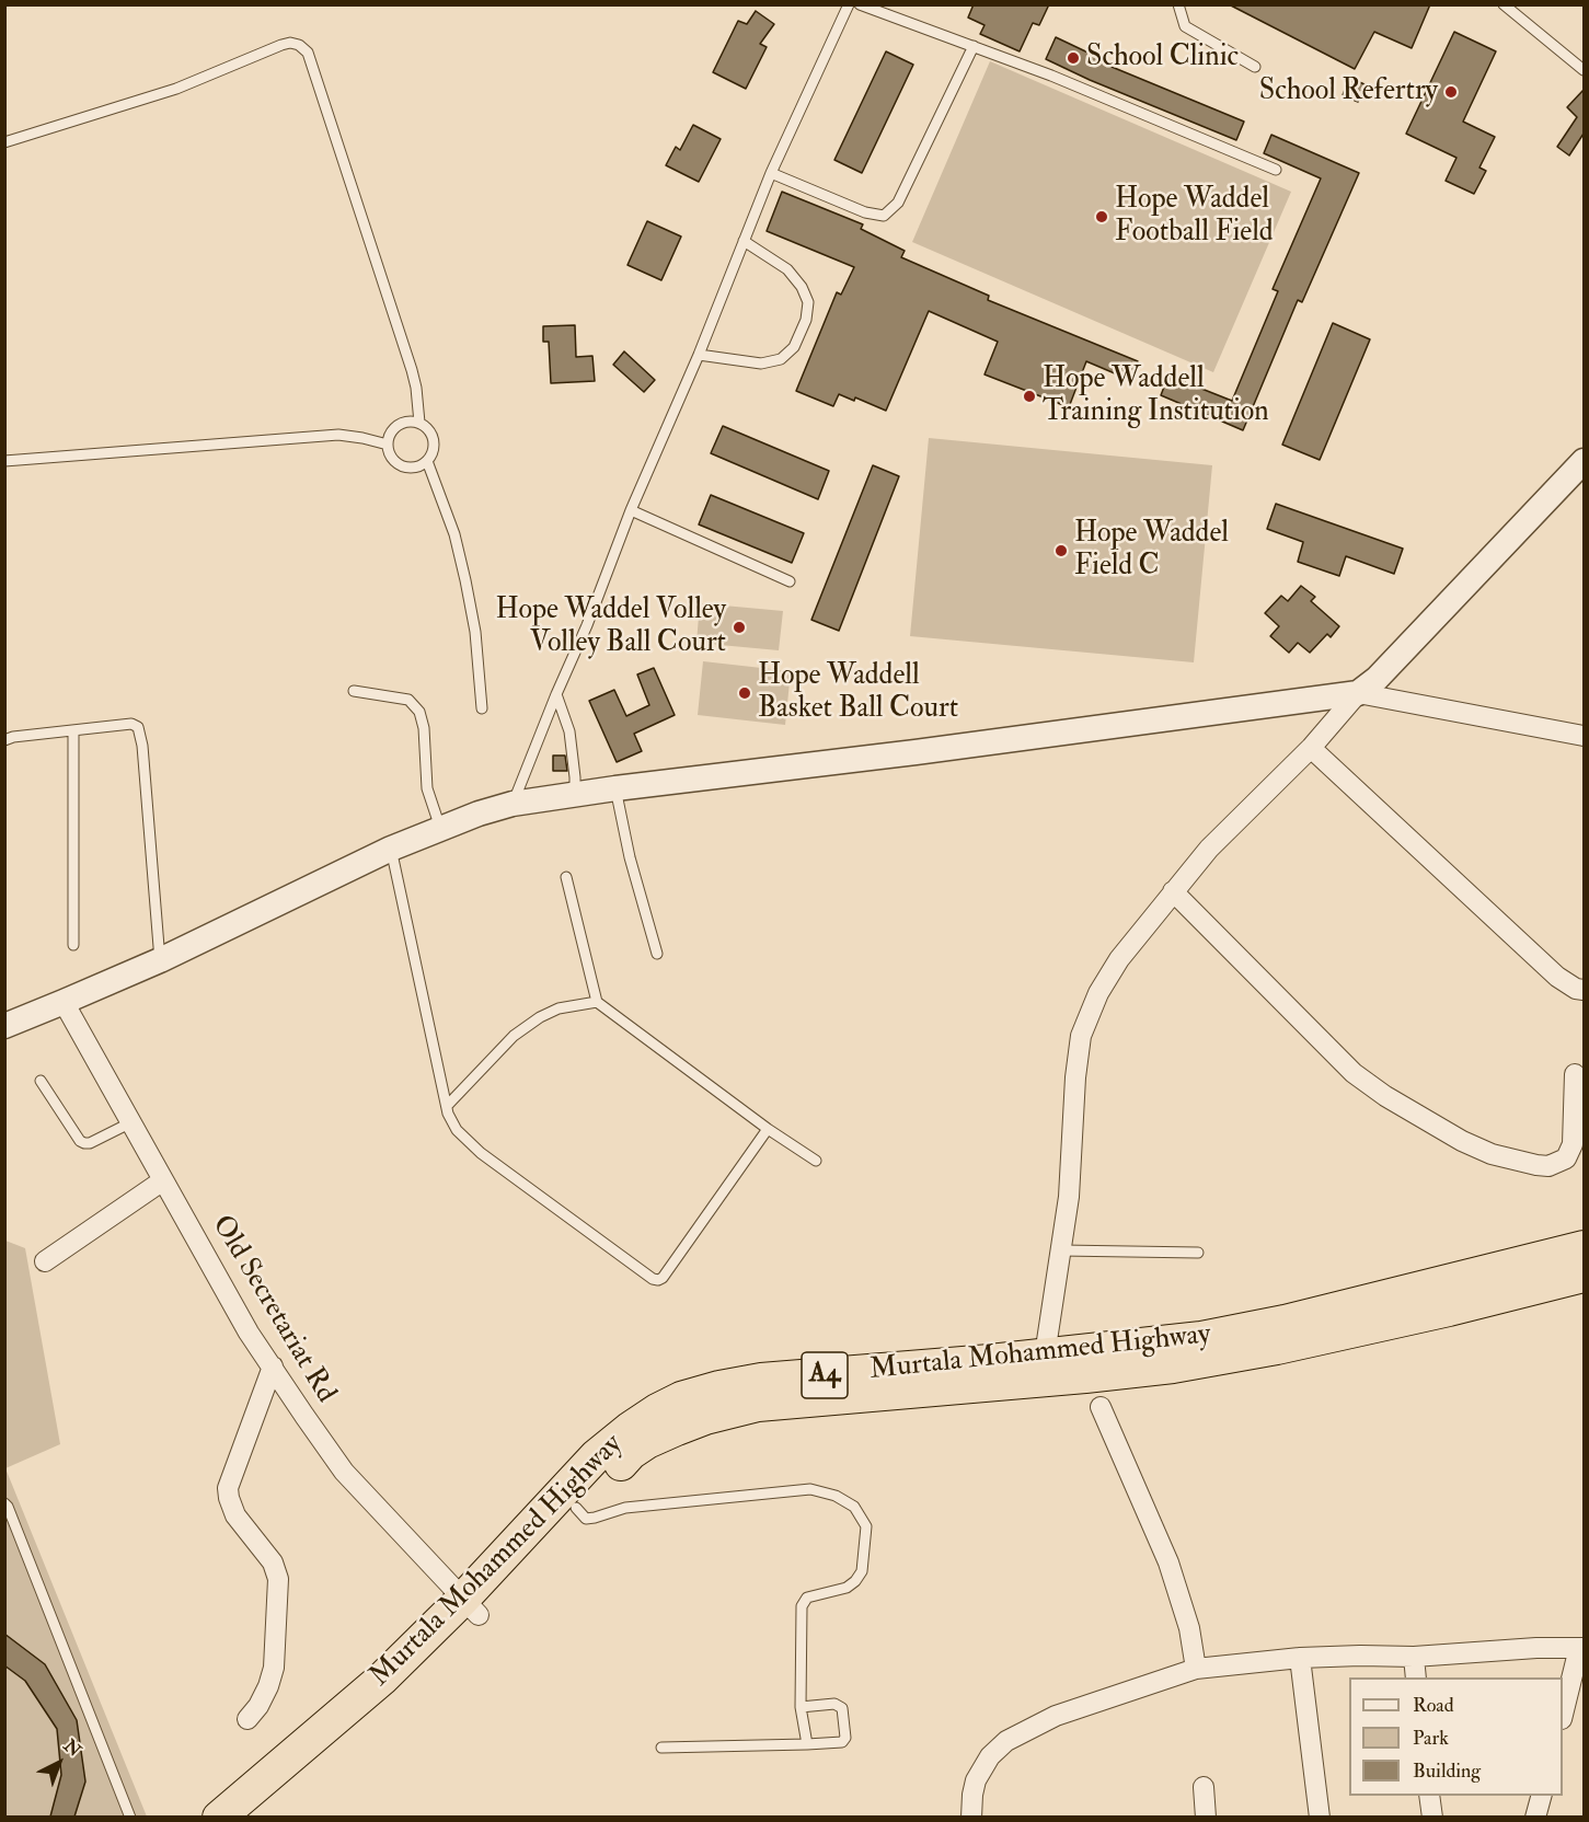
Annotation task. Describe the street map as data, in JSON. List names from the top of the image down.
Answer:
{
  "streets": {
    "highway": ["Murtala Mohammed Highway", "A4"],
    "street": ["Old Secretariat Rd"]
  },
  "crossings": [
    ["Old Secretariat Rd", "Murtala Mohammed Highway"]
  ],
  "places": [
    "School Clinic",
    "School Refertry",
    "Hope Waddel Football Field",
    "Hope Waddell Training Institution",
    "Hope Waddel Field C",
    "Hope Waddel Volley Volley Ball Court",
    "Hope Waddell Basket Ball Court"
  ],
  "legend": ["Road", "Park", "Building"],
  "north": "top right"
}
